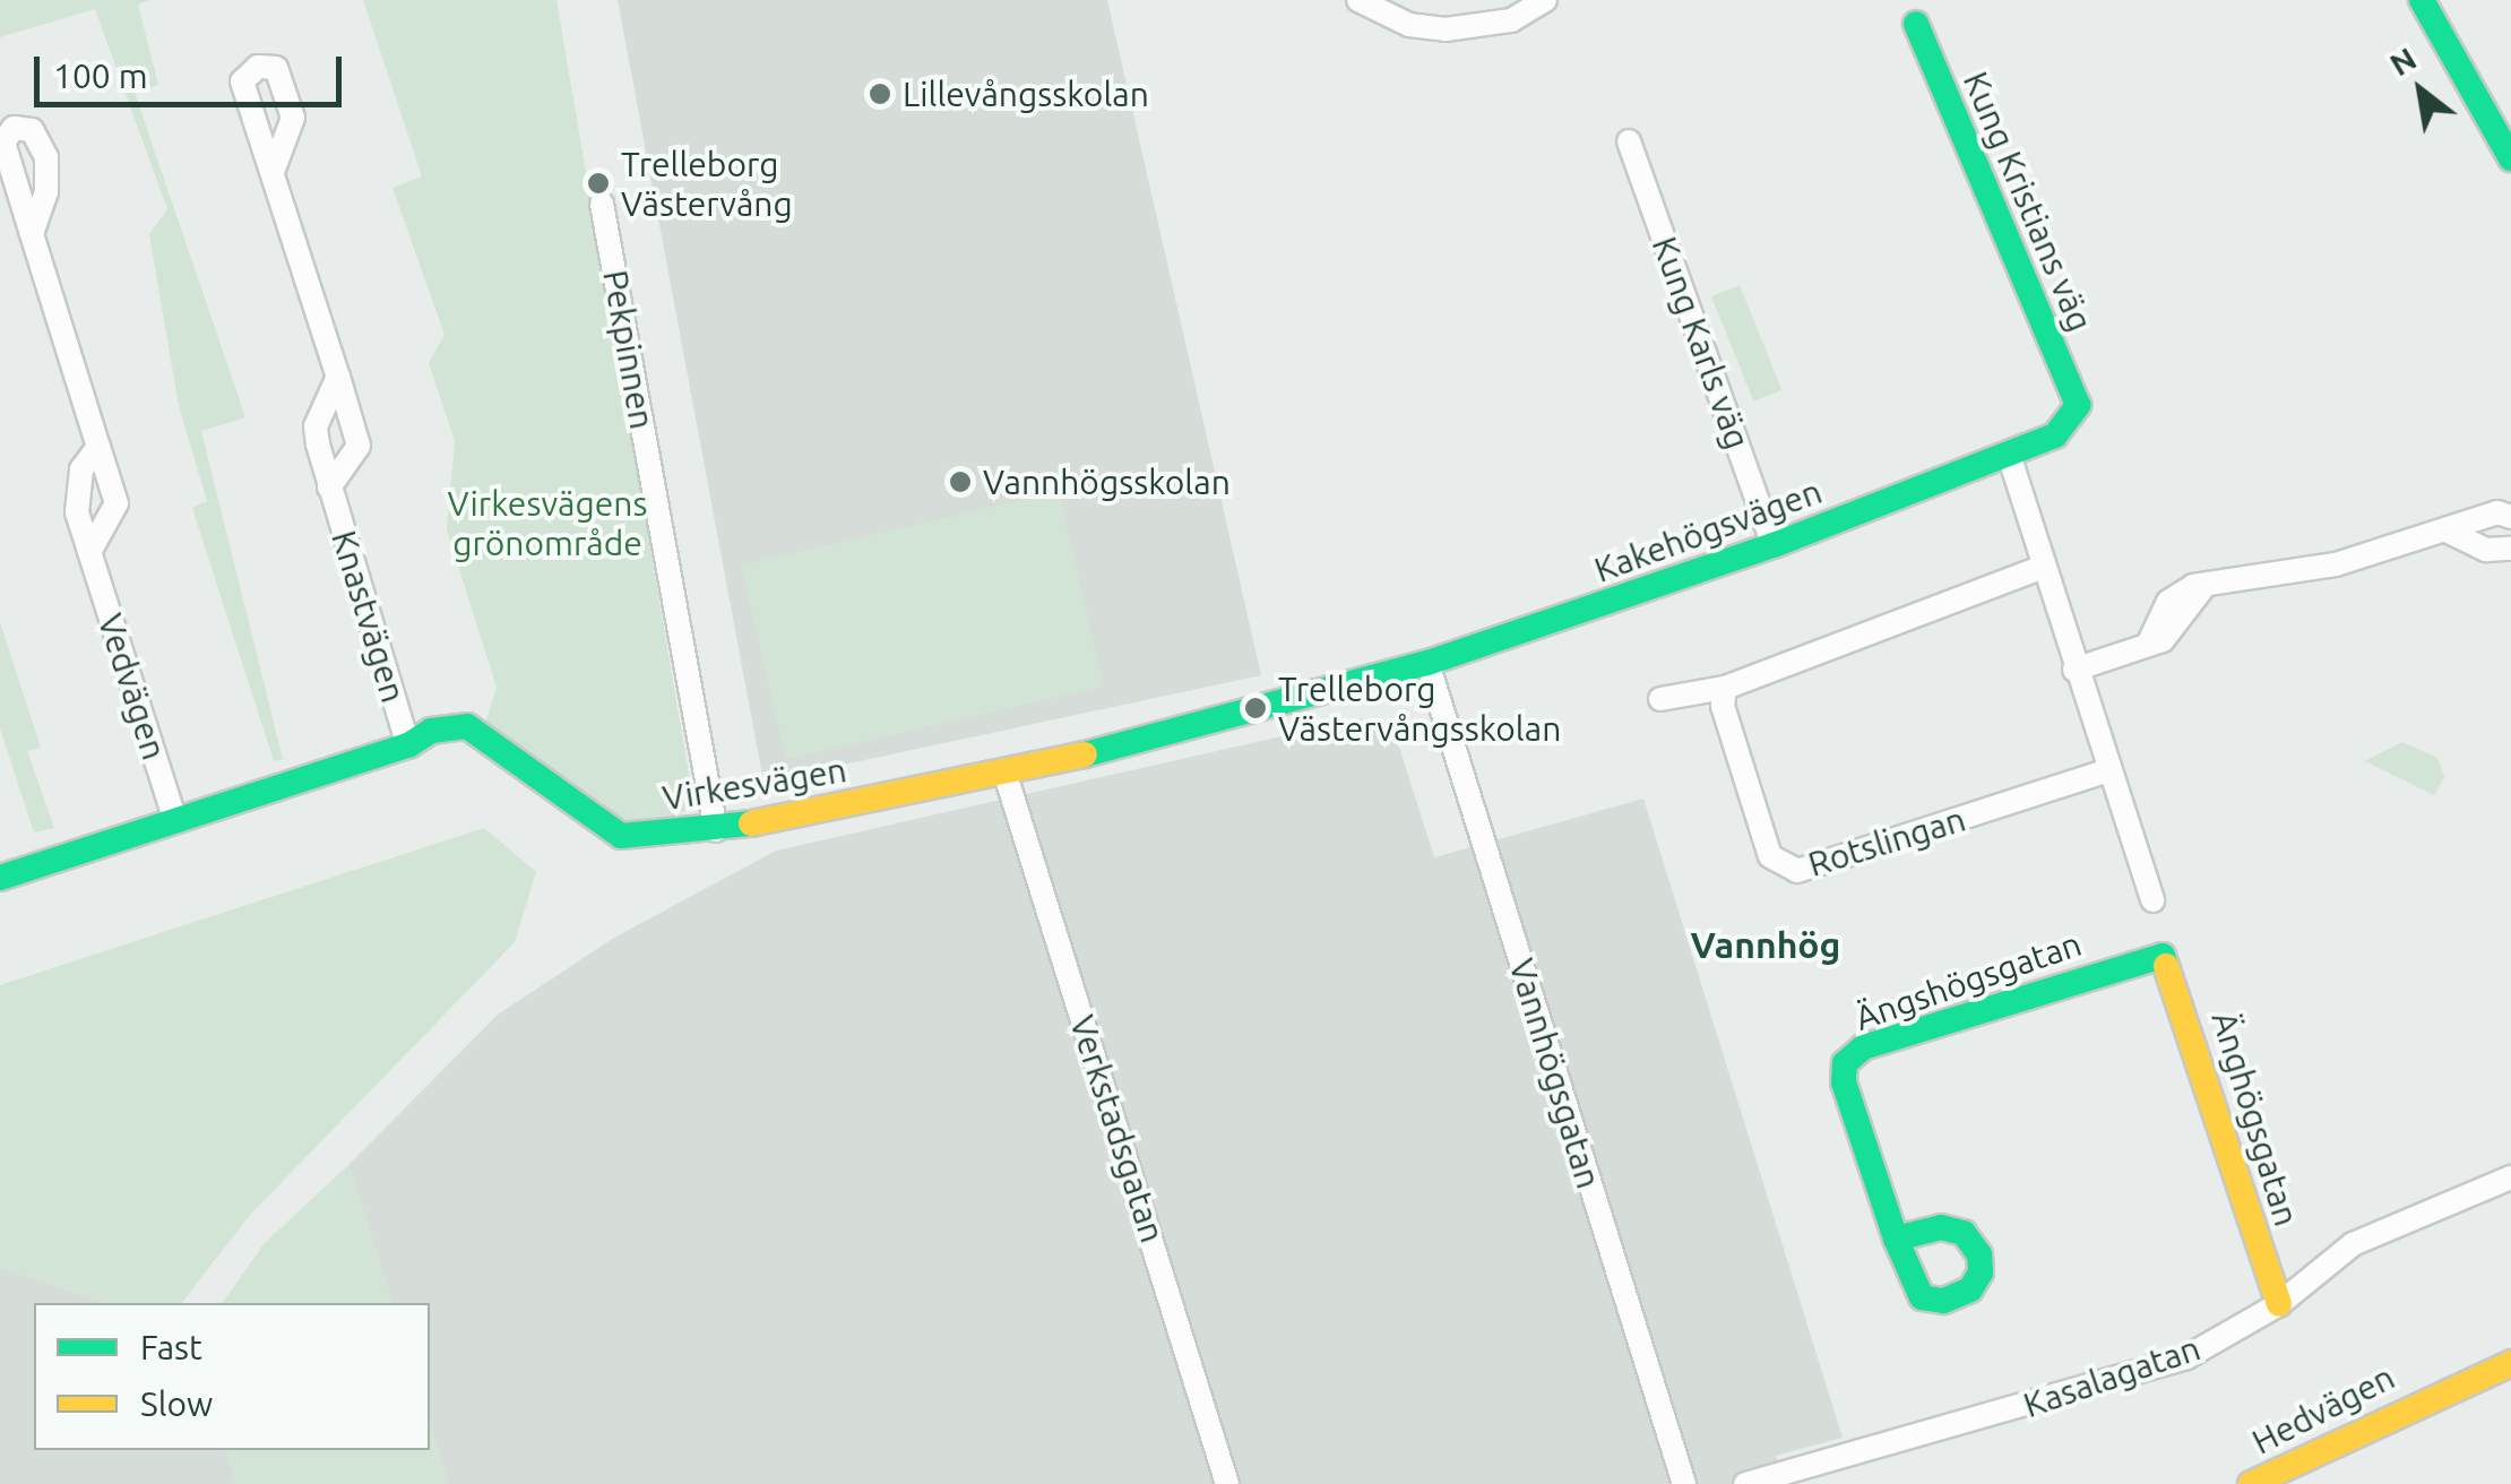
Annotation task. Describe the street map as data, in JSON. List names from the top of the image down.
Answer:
{
  "streets": {
    "street": [
      "Kung Kristians väg",
      "Kung Karls väg",
      "Pekpinnen",
      "Kakehögsvägen",
      "Knastvägen",
      "Vedvägen",
      "Virkesvägen",
      "Rotslingan",
      "Ängshögsgatan",
      "Vannhögsgatan",
      "Änghögsgatan",
      "Verkstadsgatan",
      "Kasalagatan",
      "Hedvägen"
    ]
  },
  "crossings": [
    ["Kung Kristians väg", "Kakehögsvägen"],
    ["Kung Karls väg", "Kakehögsvägen"],
    ["Pekpinnen", "Virkesvägen"],
    ["Kakehögsvägen", "Virkesvägen"],
    ["Kakehögsvägen", "Vannhögsgatan"],
    ["Knastvägen", "Virkesvägen"],
    ["Vedvägen", "Virkesvägen"],
    ["Virkesvägen", "Vannhögsgatan"],
    ["Virkesvägen", "Verkstadsgatan"],
    ["Ängshögsgatan", "Änghögsgatan"],
    ["Änghögsgatan", "Kasalagatan"]
  ],
  "districts": ["Vannhög"],
  "parks": ["Virkesvägens grönområde"],
  "places": [
    "Lillevångsskolan",
    "Trelleborg Västervång",
    "Vannhögsskolan",
    "Trelleborg Västervångsskolan"
  ],
  "legend": ["Fast", "Slow"],
  "scale_bar": "100 m",
  "north": "top left"
}
